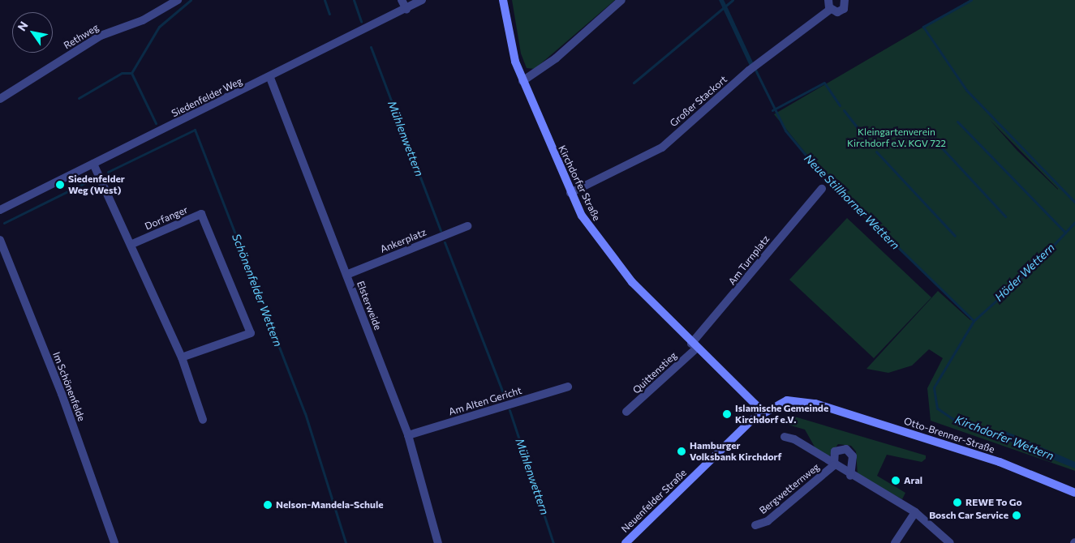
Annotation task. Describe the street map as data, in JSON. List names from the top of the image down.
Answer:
{
  "streets": {
    "main road": ["Kirchdorfer Straße", "Otto-Brenner-Straße", "Neuenfelder Straße"],
    "street": [
      "Rethweg",
      "Siedenfelder Weg",
      "Großer Stackort",
      "Dorfanger",
      "Ankerplatz",
      "Am Turnplatz",
      "Elsterweide",
      "Quittenstieg",
      "Im Schönenfelde",
      "Am Alten Gericht",
      "Bergwetternweg"
    ]
  },
  "crossings": [
    ["Siedenfelder Weg", "Elsterweide"],
    ["Großer Stackort", "Kirchdorfer Straße"],
    ["Kirchdorfer Straße", "Am Turnplatz"],
    ["Kirchdorfer Straße", "Quittenstieg"],
    ["Kirchdorfer Straße", "Neuenfelder Straße"],
    ["Ankerplatz", "Elsterweide"],
    ["Am Turnplatz", "Quittenstieg"],
    ["Elsterweide", "Am Alten Gericht"],
    ["Otto-Brenner-Straße", "Neuenfelder Straße"]
  ],
  "water": [
    "Mühlenwettern",
    "Neue Stillhorner Wettern",
    "Höder Wettern",
    "Schönenfelder Wettern",
    "Kirchdorfer Wettern"
  ],
  "parks": ["Kleingartenverein Kirchdorf e.V. KGV 722"],
  "places": [
    "Siedenfelder Weg (West)",
    "Islamische Gemeinde Kirchdorf e.V.",
    "Hamburger Volksbank Kirchdorf",
    "Aral",
    "REWE To Go",
    "Nelson-Mandela-Schule",
    "Bosch Car Service"
  ],
  "north": "top left"
}
